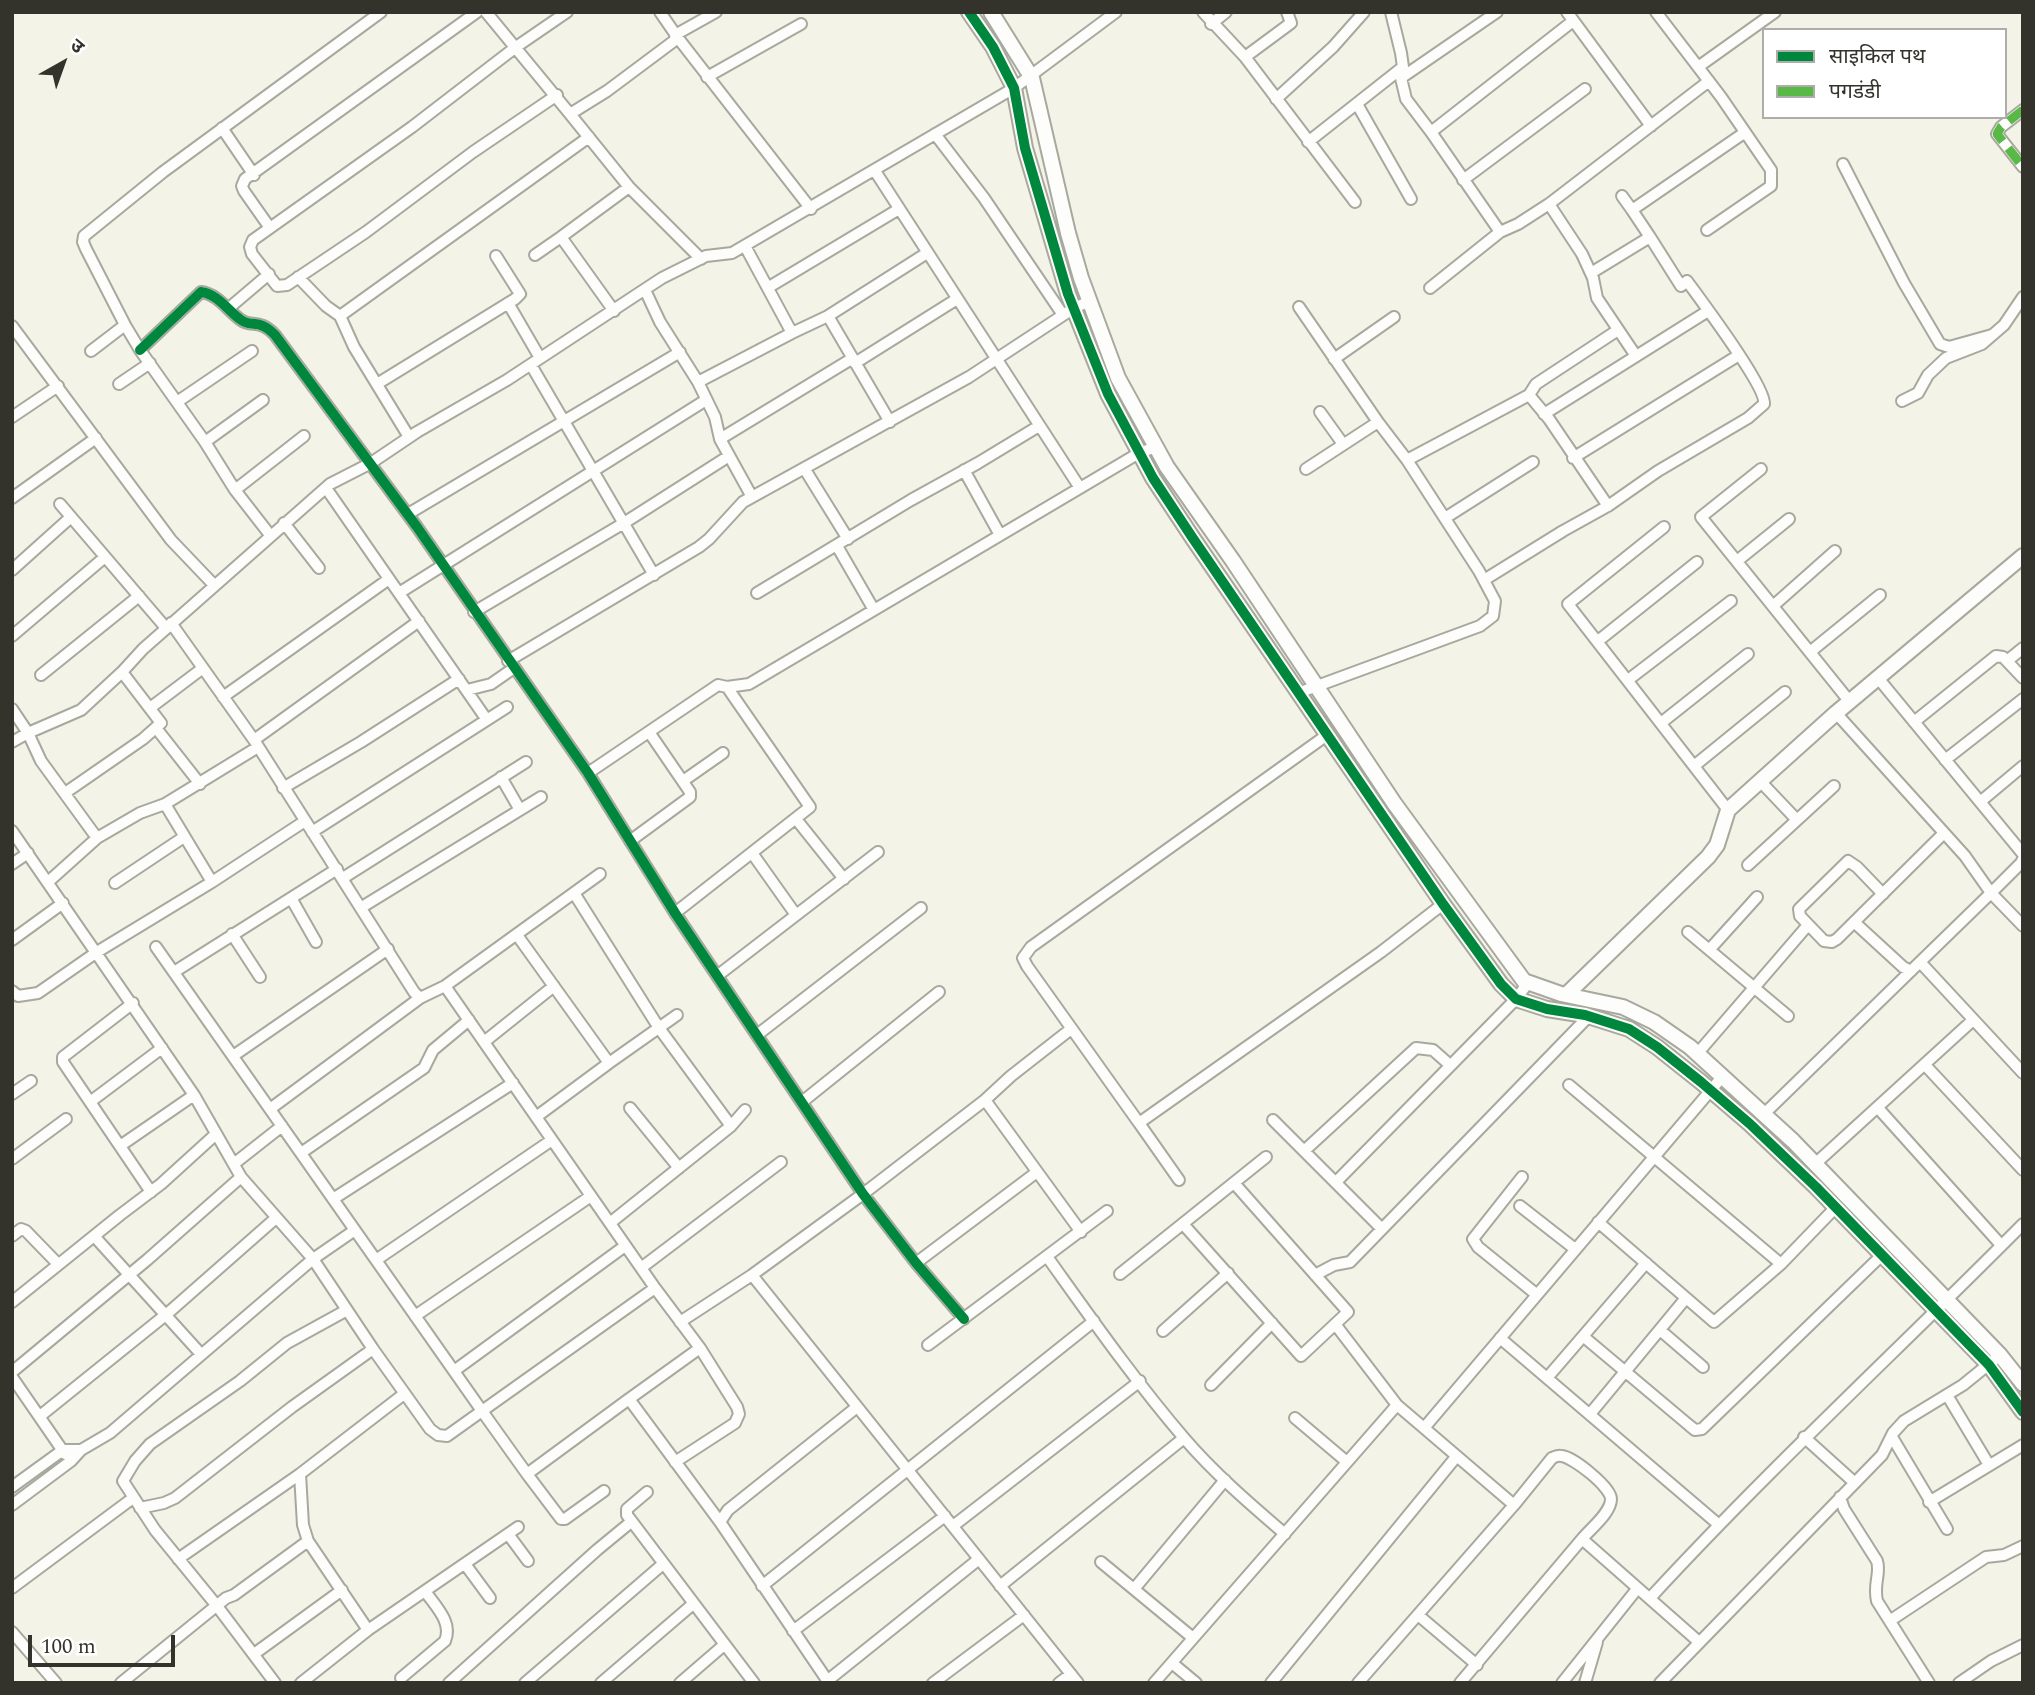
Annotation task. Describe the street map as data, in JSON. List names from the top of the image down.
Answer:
{
  "legend": ["साइकिल पथ", "पगडंडी"],
  "scale_bar": "100 m",
  "north": "top right"
}
